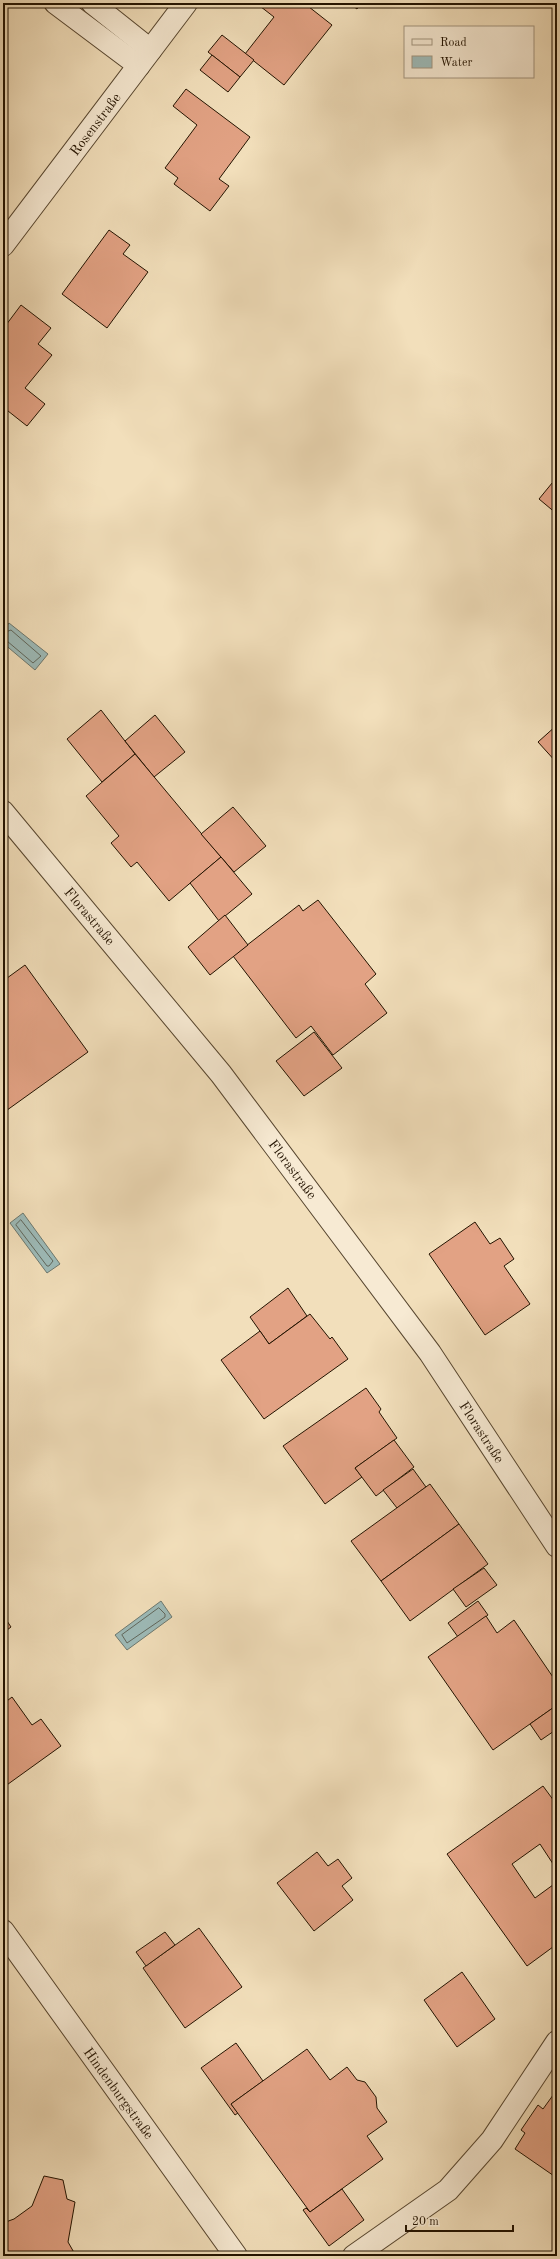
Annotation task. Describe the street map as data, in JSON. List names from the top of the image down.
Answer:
{
  "streets": {
    "street": ["Rosenstraße", "Florastraße", "Hindenburgstraße"]
  },
  "legend": ["Road", "Water"],
  "scale_bar": "20 m"
}
